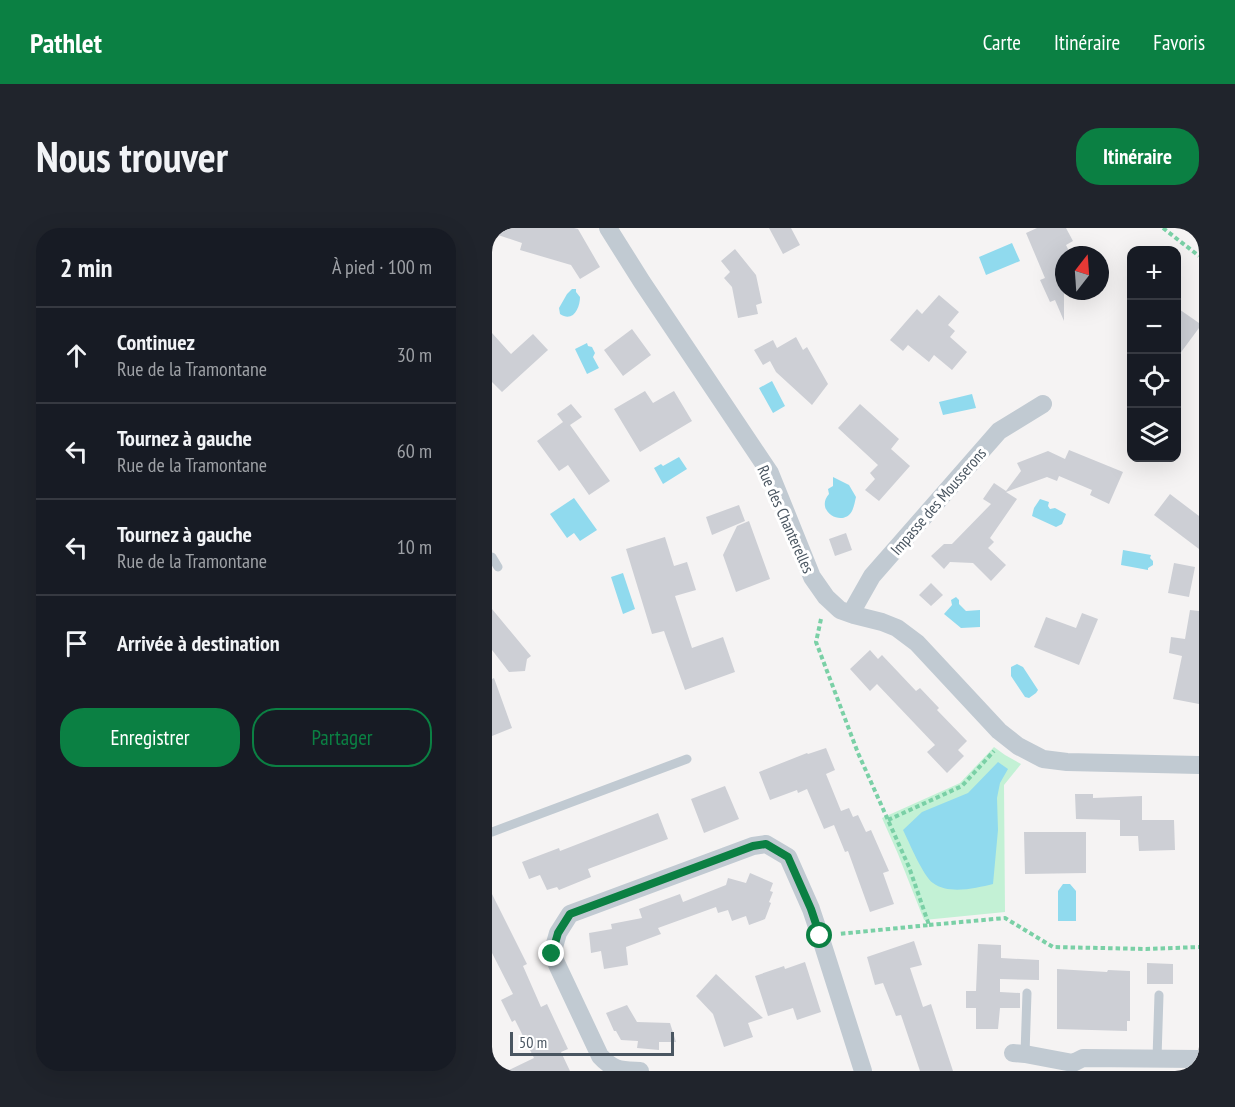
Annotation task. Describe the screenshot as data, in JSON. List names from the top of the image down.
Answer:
{
  "streets": {
    "street": ["Impasse des Mousserons", "Rue des Chanterelles"]
  },
  "crossings": [
    ["Impasse des Mousserons", "Rue des Chanterelles"]
  ],
  "scale_bar": "50 m",
  "north": "top",
  "page": {
    "header": "Pathlet",
    "nav": ["Carte", "Itinéraire", "Favoris"],
    "buttons": [
      "Itinéraire",
      ["Enregistrer", "Partager"]
    ],
    "title": "Nous trouver",
    "heading": ["2 min", "À pied · 100 m"],
    "map_buttons": ["+", "−"],
    "list": [
      ["Continuez", "Rue de la Tramontane", "30 m"],
      ["Tournez à gauche", "Rue de la Tramontane", "60 m"],
      ["Tournez à gauche", "Rue de la Tramontane", "10 m"],
      "Arrivée à destination"
    ],
    "scale": "50 m"
  }
}
